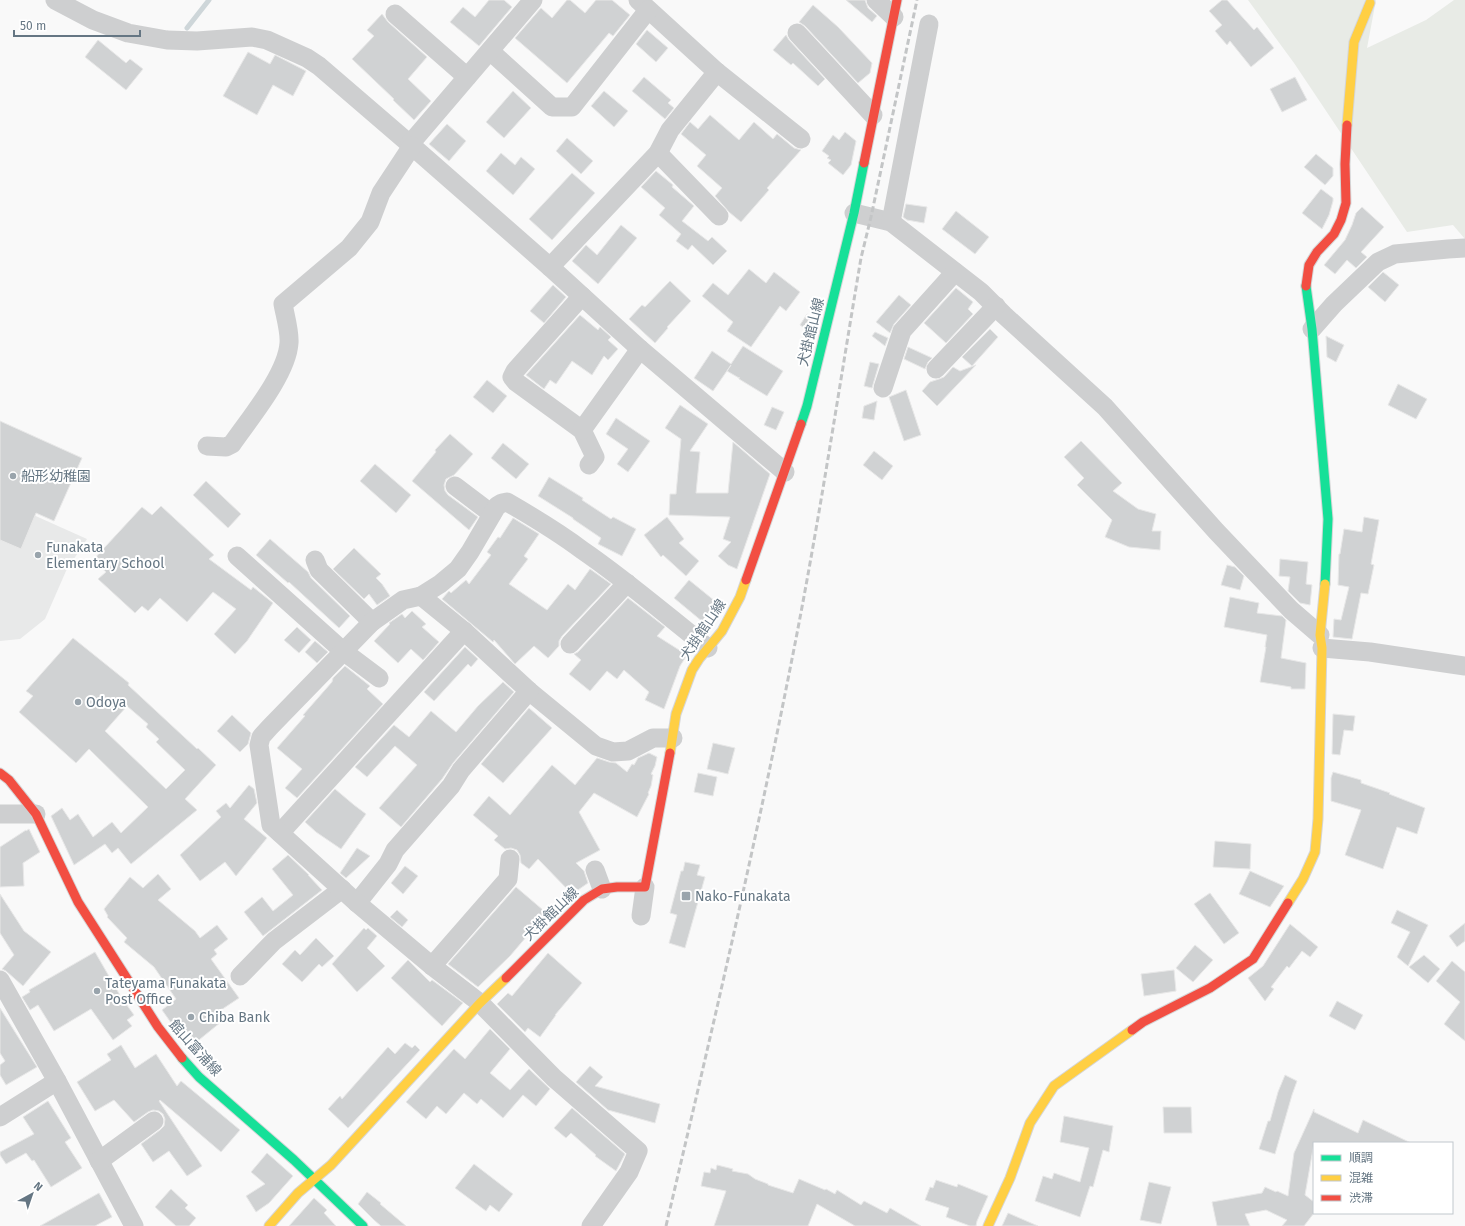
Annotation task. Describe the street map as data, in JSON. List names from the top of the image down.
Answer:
{
  "streets": {
    "main road": ["犬掛館山線", "館山富浦線"]
  },
  "crossings": [
    ["犬掛館山線", "館山富浦線"]
  ],
  "places": {
    "other": [
      "船形幼稚園",
      "Funakata Elementary School",
      "Odoya",
      "Tateyama Funakata Post Office",
      "Chiba Bank"
    ],
    "transit": ["Nako-Funakata"]
  },
  "legend": ["順調", "混雑", "渋滞"],
  "scale_bar": "50 m",
  "north": "top right"
}
